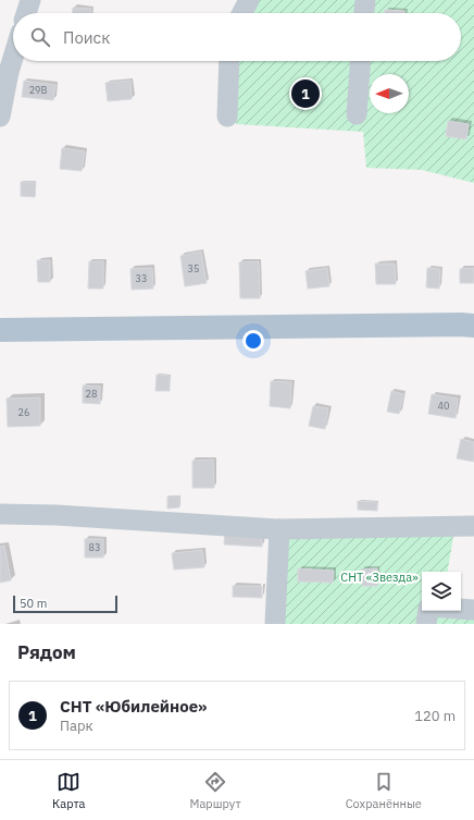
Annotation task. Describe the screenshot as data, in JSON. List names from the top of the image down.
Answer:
{
  "parks": ["СНТ «Звезда»"],
  "house_numbers": [
    "29В",
    "35",
    "33",
    "28",
    "40",
    "26",
    "83"
  ],
  "scale_bar": "50 m",
  "north": "left",
  "page": {
    "search": "Поиск",
    "pins": "1",
    "scale": "50 m",
    "heading": "Рядом",
    "list": [
      {
        "mark": "1",
        "name": "СНТ «Юбилейное»",
        "note": "Парк",
        "value": "120 m"
      }
    ],
    "nav": ["Карта", "Маршрут", "Сохранённые"]
  }
}
